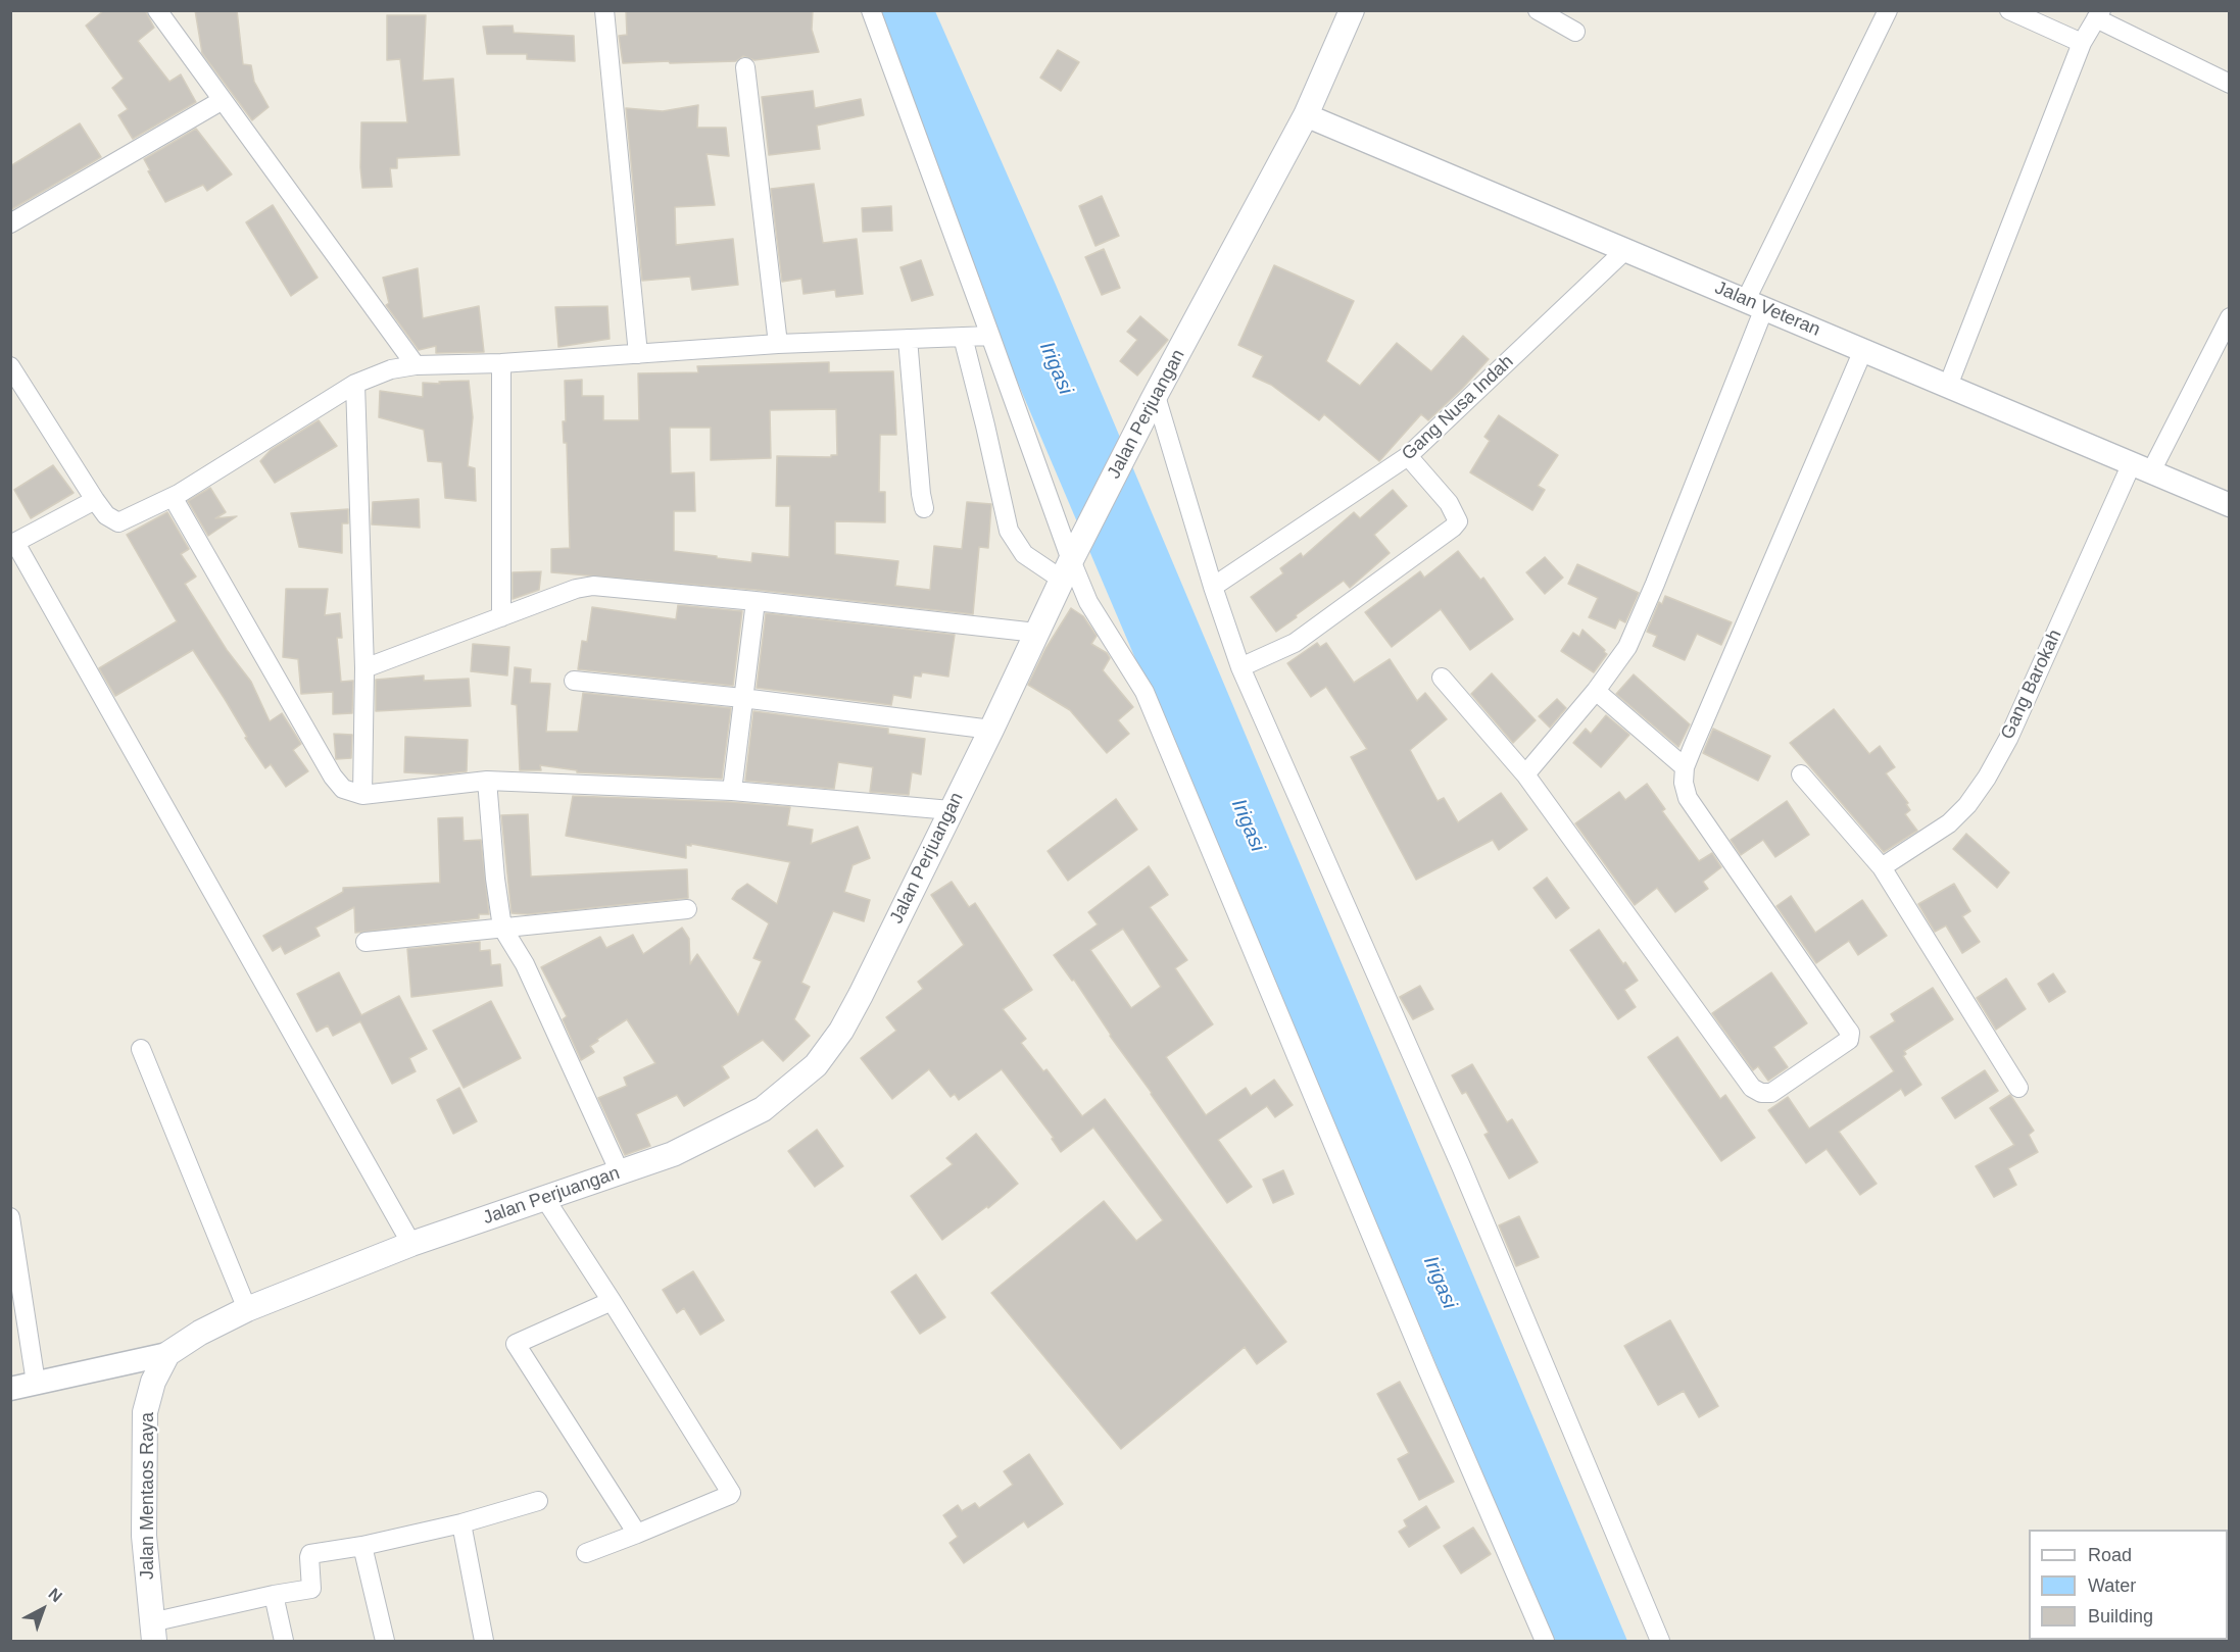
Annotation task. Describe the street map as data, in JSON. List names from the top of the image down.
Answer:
{
  "streets": {
    "main road": ["Jalan Perjuangan", "Jalan Mentaos Raya"],
    "street": ["Jalan Veteran", "Gang Nusa Indah", "Gang Barokah"]
  },
  "crossings": [
    ["Jalan Veteran", "Gang Nusa Indah"],
    ["Jalan Veteran", "Jalan Perjuangan"],
    ["Jalan Veteran", "Gang Barokah"],
    ["Jalan Perjuangan", "Jalan Mentaos Raya"]
  ],
  "water": ["Irigasi"],
  "legend": ["Road", "Water", "Building"],
  "north": "top right"
}
